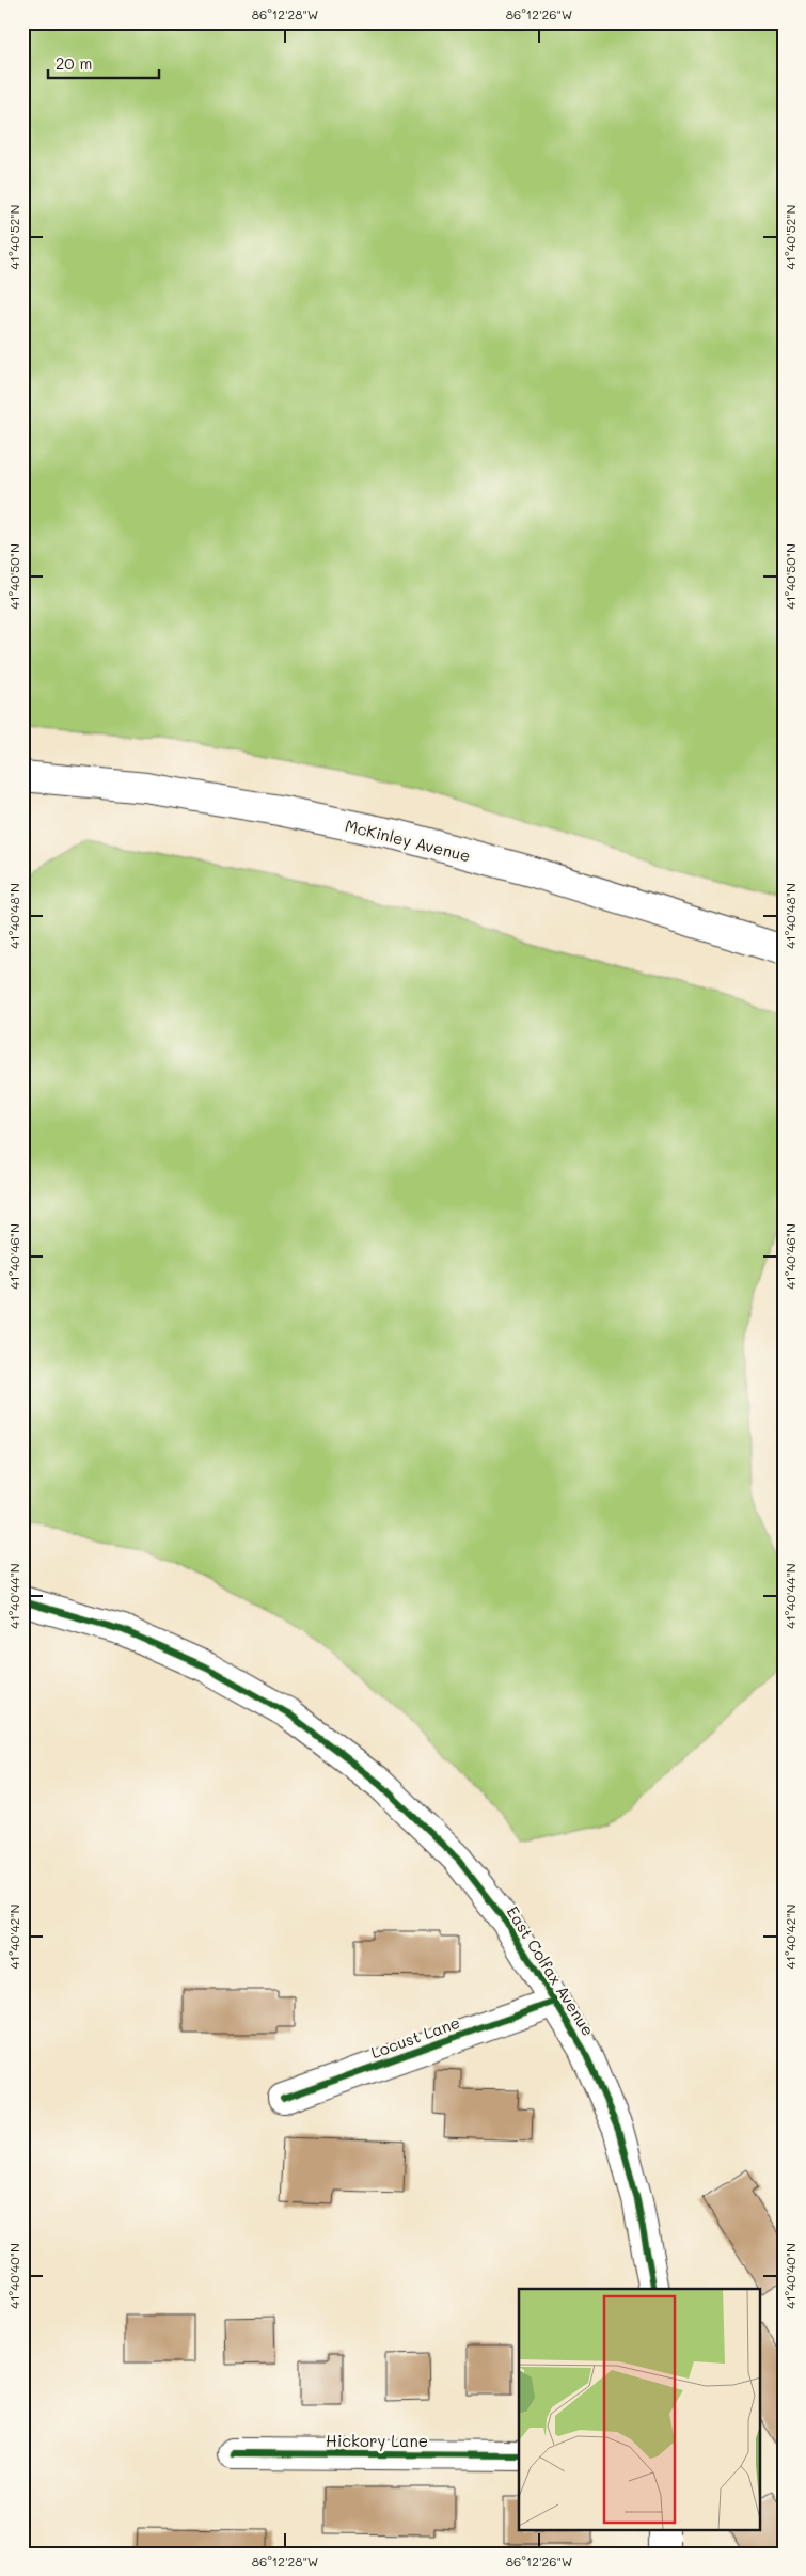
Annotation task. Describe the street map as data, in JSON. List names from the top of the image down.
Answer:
{
  "streets": {
    "street": [
      "McKinley Avenue",
      "East Colfax Avenue",
      "Locust Lane",
      "Hickory Lane"
    ]
  },
  "crossings": [
    ["East Colfax Avenue", "Locust Lane"]
  ],
  "scale_bar": "20 m",
  "coordinates": [
    "86°12'28\"W",
    "86°12'26\"W",
    "41°40'52\"N",
    "41°40'50\"N",
    "41°40'48\"N",
    "41°40'46\"N",
    "41°40'44\"N",
    "41°40'42\"N",
    "41°40'40\"N"
  ]
}
